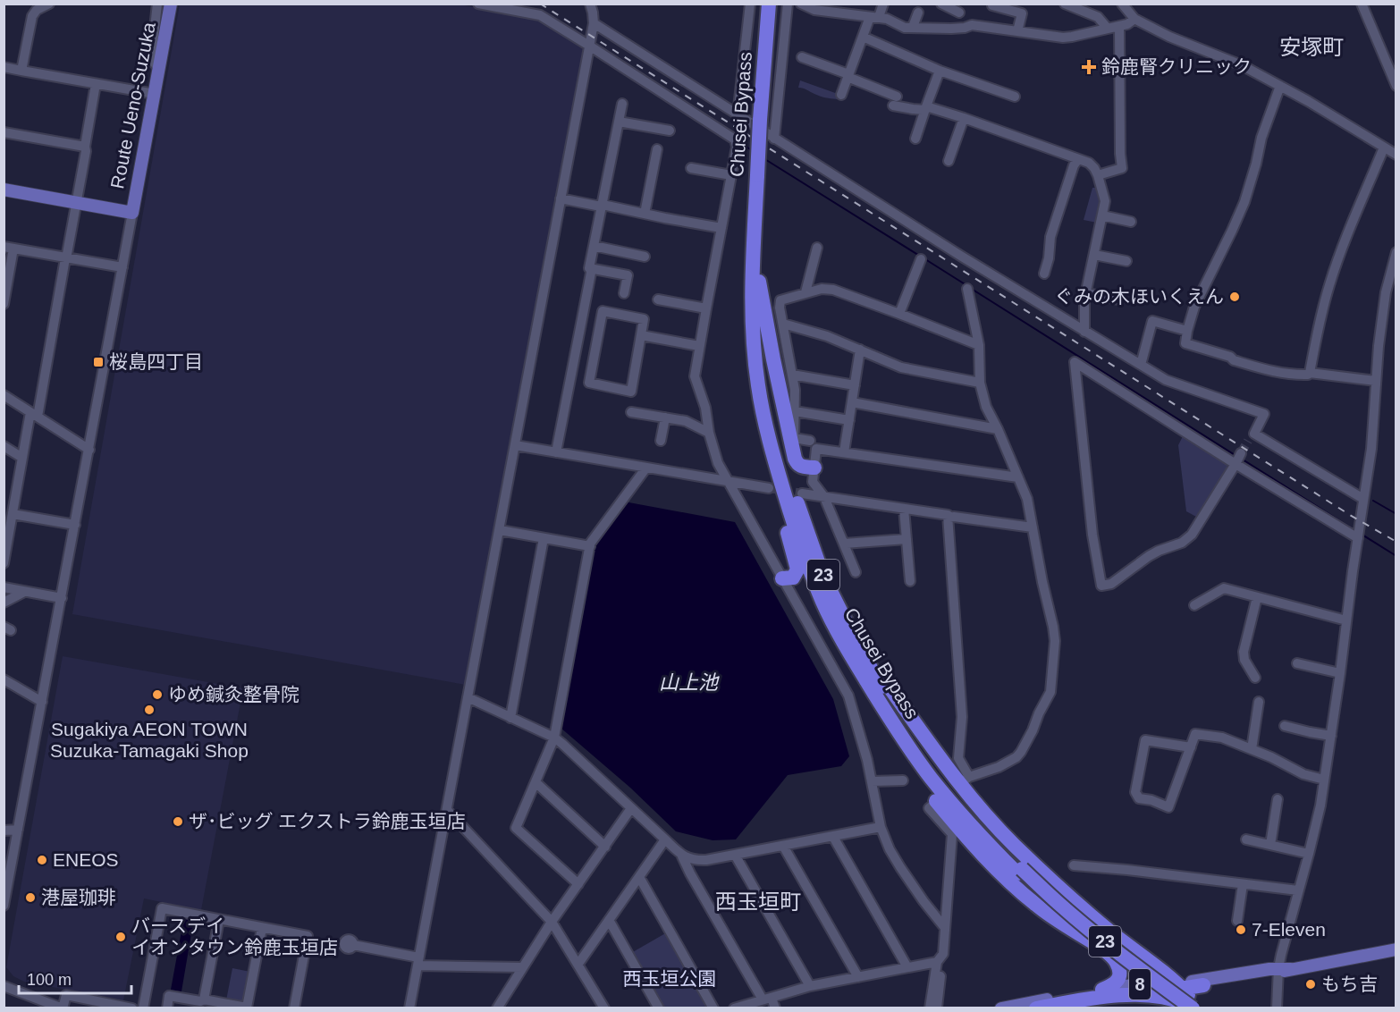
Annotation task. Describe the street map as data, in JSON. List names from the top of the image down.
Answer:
{
  "streets": {
    "highway": ["Chusei Bypass", "23"],
    "main road": ["Route Ueno-Suzuka", "8"]
  },
  "crossings": [
    ["Chusei Bypass", "23"],
    ["Chusei Bypass", "8"],
    ["23", "8"]
  ],
  "districts": ["安塚町", "西玉垣町"],
  "water": ["山上池"],
  "parks": ["西玉垣公園"],
  "places": {
    "health": ["鈴鹿腎クリニック"],
    "other": [
      "ぐみの木ほいくえん",
      "ゆめ鍼灸整骨院",
      "Sugakiya AEON TOWN Suzuka-Tamagaki Shop",
      "ザ･ビッグ エクストラ鈴鹿玉垣店",
      "ENEOS",
      "港屋珈琲",
      "7-Eleven",
      "バースデイ イオンタウン鈴鹿玉垣店",
      "もち吉"
    ],
    "transit": ["桜島四丁目"]
  },
  "scale_bar": "100 m"
}
